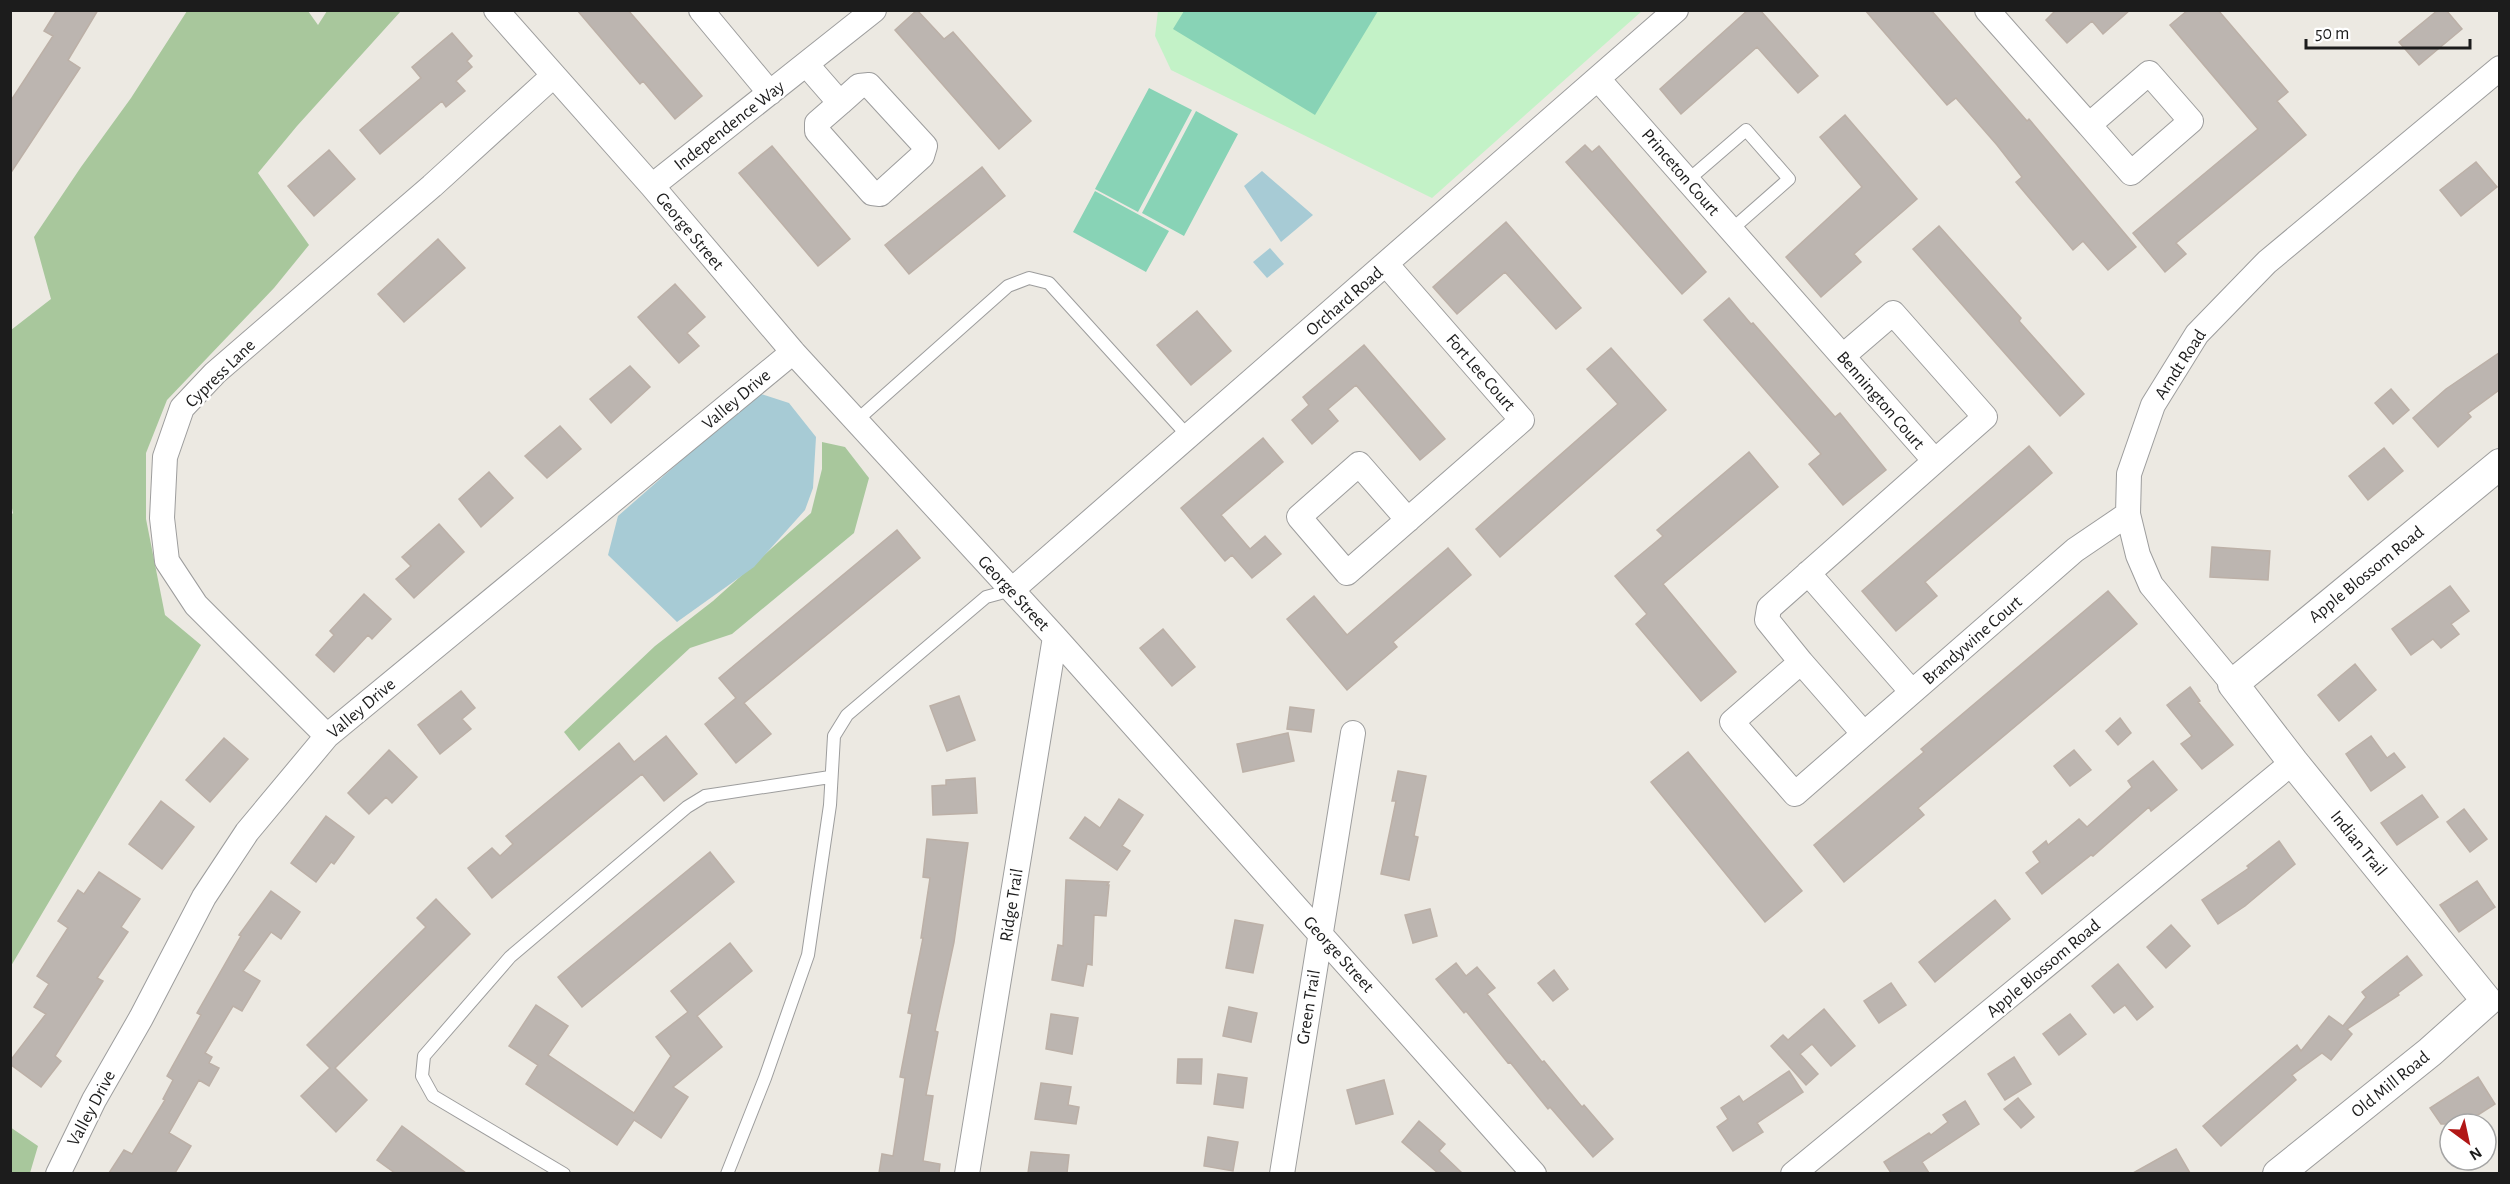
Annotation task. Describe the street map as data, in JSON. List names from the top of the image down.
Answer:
{
  "streets": {
    "street": [
      "Independence Way",
      "Princeton Court",
      "George Street",
      "Orchard Road",
      "Arndt Road",
      "Fort Lee Court",
      "Cypress Lane",
      "Valley Drive",
      "Bennington Court",
      "Apple Blossom Road",
      "Brandywine Court",
      "Indian Trail",
      "Ridge Trail",
      "Green Trail",
      "Old Mill Road"
    ]
  },
  "crossings": [
    ["Independence Way", "George Street"],
    ["Princeton Court", "Orchard Road"],
    ["Princeton Court", "Bennington Court"],
    ["George Street", "Orchard Road"],
    ["George Street", "Cypress Lane"],
    ["George Street", "Valley Drive"],
    ["George Street", "Ridge Trail"],
    ["George Street", "Green Trail"],
    ["Orchard Road", "Fort Lee Court"],
    ["Arndt Road", "Apple Blossom Road"],
    ["Arndt Road", "Brandywine Court"],
    ["Arndt Road", "Indian Trail"],
    ["Cypress Lane", "Valley Drive"],
    ["Bennington Court", "Brandywine Court"],
    ["Apple Blossom Road", "Indian Trail"],
    ["Indian Trail", "Old Mill Road"]
  ],
  "scale_bar": "50 m",
  "north": "bottom right"
}
